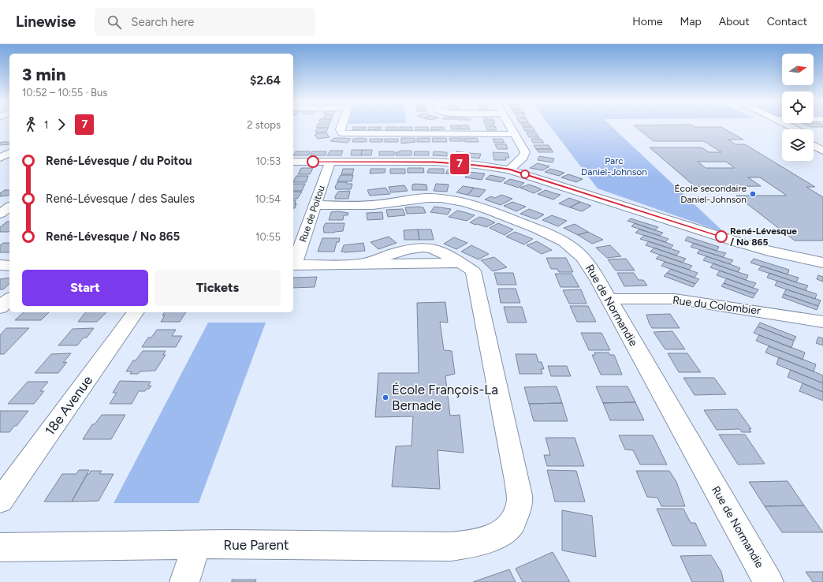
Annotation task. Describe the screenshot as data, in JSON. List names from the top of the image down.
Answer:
{
  "streets": {
    "street": [
      "Rue de Poitou",
      "Rue de Normandie",
      "Rue du Colombier",
      "18e Avenue",
      "Rue Parent"
    ]
  },
  "crossings": [
    ["Rue de Poitou", "Rue de Normandie"],
    ["Rue de Poitou", "Rue Parent"],
    ["Rue de Normandie", "Rue du Colombier"]
  ],
  "parks": ["Parc Daniel-Johnson"],
  "places": ["École secondaire Daniel-Johnson", "René-Lévesque / No 865", "École François-La Bernade"],
  "lines": ["bus line 7"],
  "north": "right",
  "page": {
    "header": "Linewise",
    "search": "Search here",
    "nav": [
      "Home",
      "Map",
      "About",
      "Contact"
    ],
    "on_map": "7",
    "heading": ["3 min", "10:52 – 10:55 · Bus", "$2.64"],
    "legs": ["1", "7", "2 stops"],
    "list": [
      {
        "name": "René-Lévesque / du Poitou",
        "value": "10:53"
      },
      {
        "name": "René-Lévesque / des Saules",
        "value": "10:54"
      },
      {
        "name": "René-Lévesque / No 865",
        "value": "10:55"
      }
    ],
    "buttons": ["Start", "Tickets"]
  }
}
